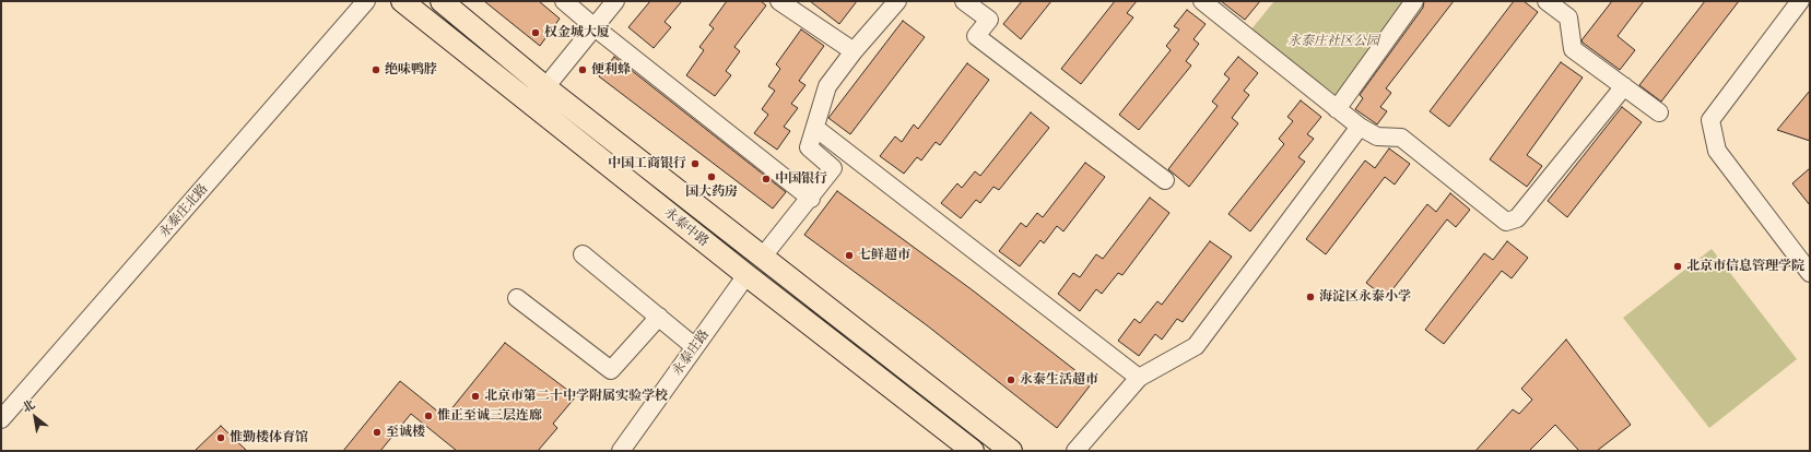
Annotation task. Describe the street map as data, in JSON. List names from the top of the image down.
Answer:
{
  "streets": {
    "main road": ["永泰中路"],
    "street": ["永泰庄北路", "永泰庄路"]
  },
  "crossings": [
    ["永泰中路", "永泰庄路"]
  ],
  "parks": ["永泰庄社区公园"],
  "places": [
    "权金城大厦",
    "绝味鸭脖",
    "便利蜂",
    "中国工商银行",
    "国大药房",
    "中国银行",
    "七鲜超市",
    "北京市信息管理学院",
    "海淀区永泰小学",
    "永泰生活超市",
    "北京市第二十中学附属实验学校",
    "惟正至诚三层连廊",
    "至诚楼",
    "惟勤楼体育馆"
  ],
  "north": "top left"
}
